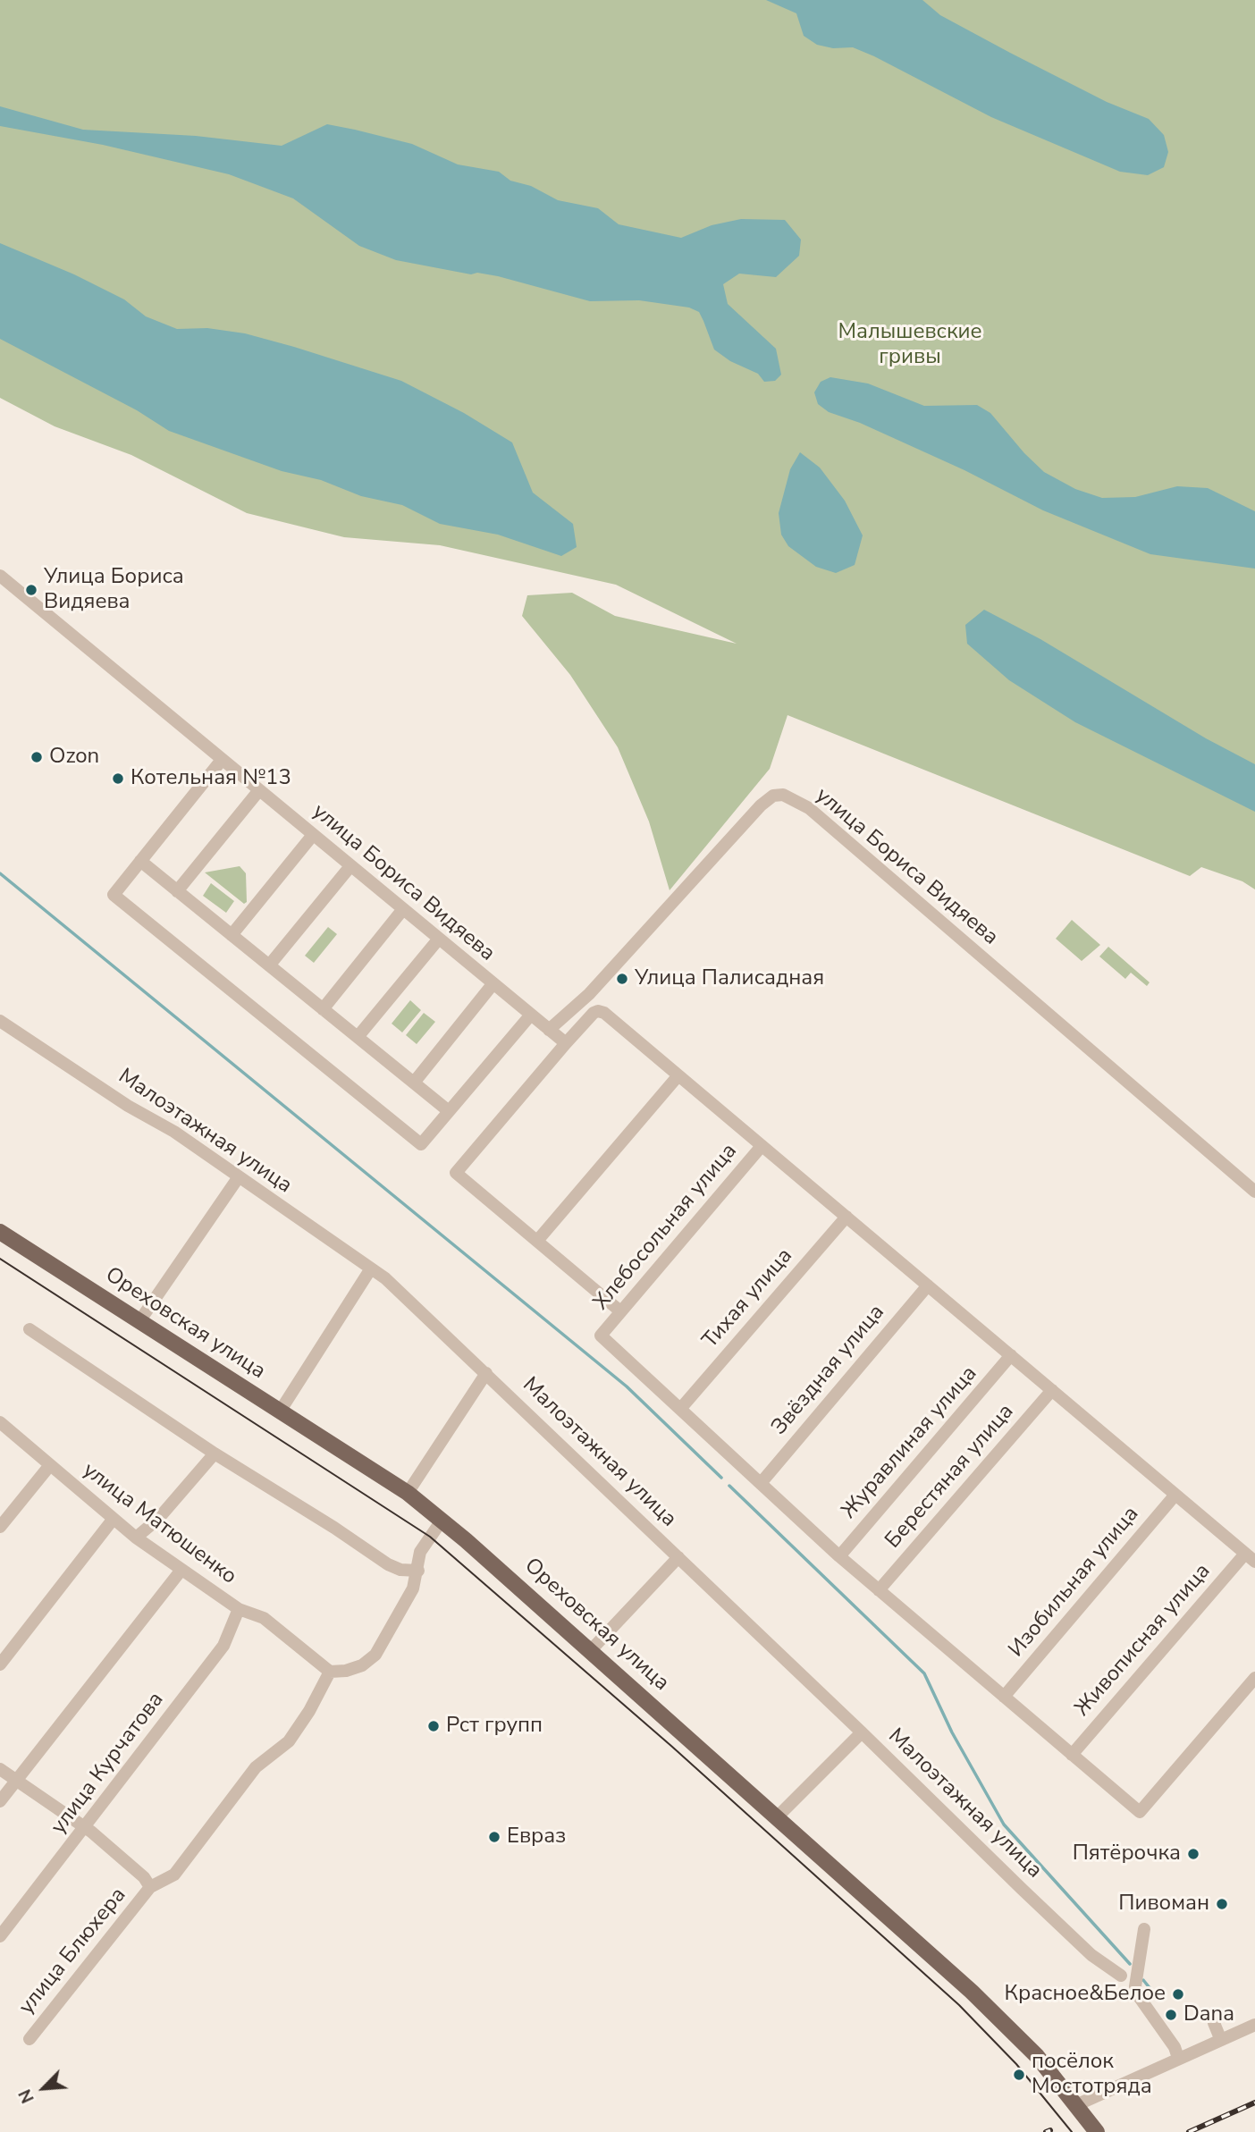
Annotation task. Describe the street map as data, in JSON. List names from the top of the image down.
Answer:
{
  "streets": {
    "main road": ["Ореховская улица"],
    "street": [
      "улица Бориса Видяева",
      "Малоэтажная улица",
      "Хлебосольная улица",
      "Тихая улица",
      "Звёздная улица",
      "Журавлиная улица",
      "Берестяная улица",
      "улица Матюшенко",
      "Изобильная улица",
      "Живописная улица",
      "улица Курчатова",
      "улица Блюхера"
    ]
  },
  "crossings": [
    ["Хлебосольная улица", "Тихая улица"],
    ["улица Матюшенко", "улица Курчатова"],
    ["улица Матюшенко", "улица Блюхера"]
  ],
  "parks": ["Малышевские гривы"],
  "places": [
    "Улица Бориса Видяева",
    "Ozon",
    "Котельная №13",
    "Улица Палисадная",
    "Рст групп",
    "Евраз",
    "Пятёрочка",
    "Пивоман",
    "Красное&Белое",
    "Dana",
    "посёлок Мостотряда"
  ],
  "north": "bottom left"
}
